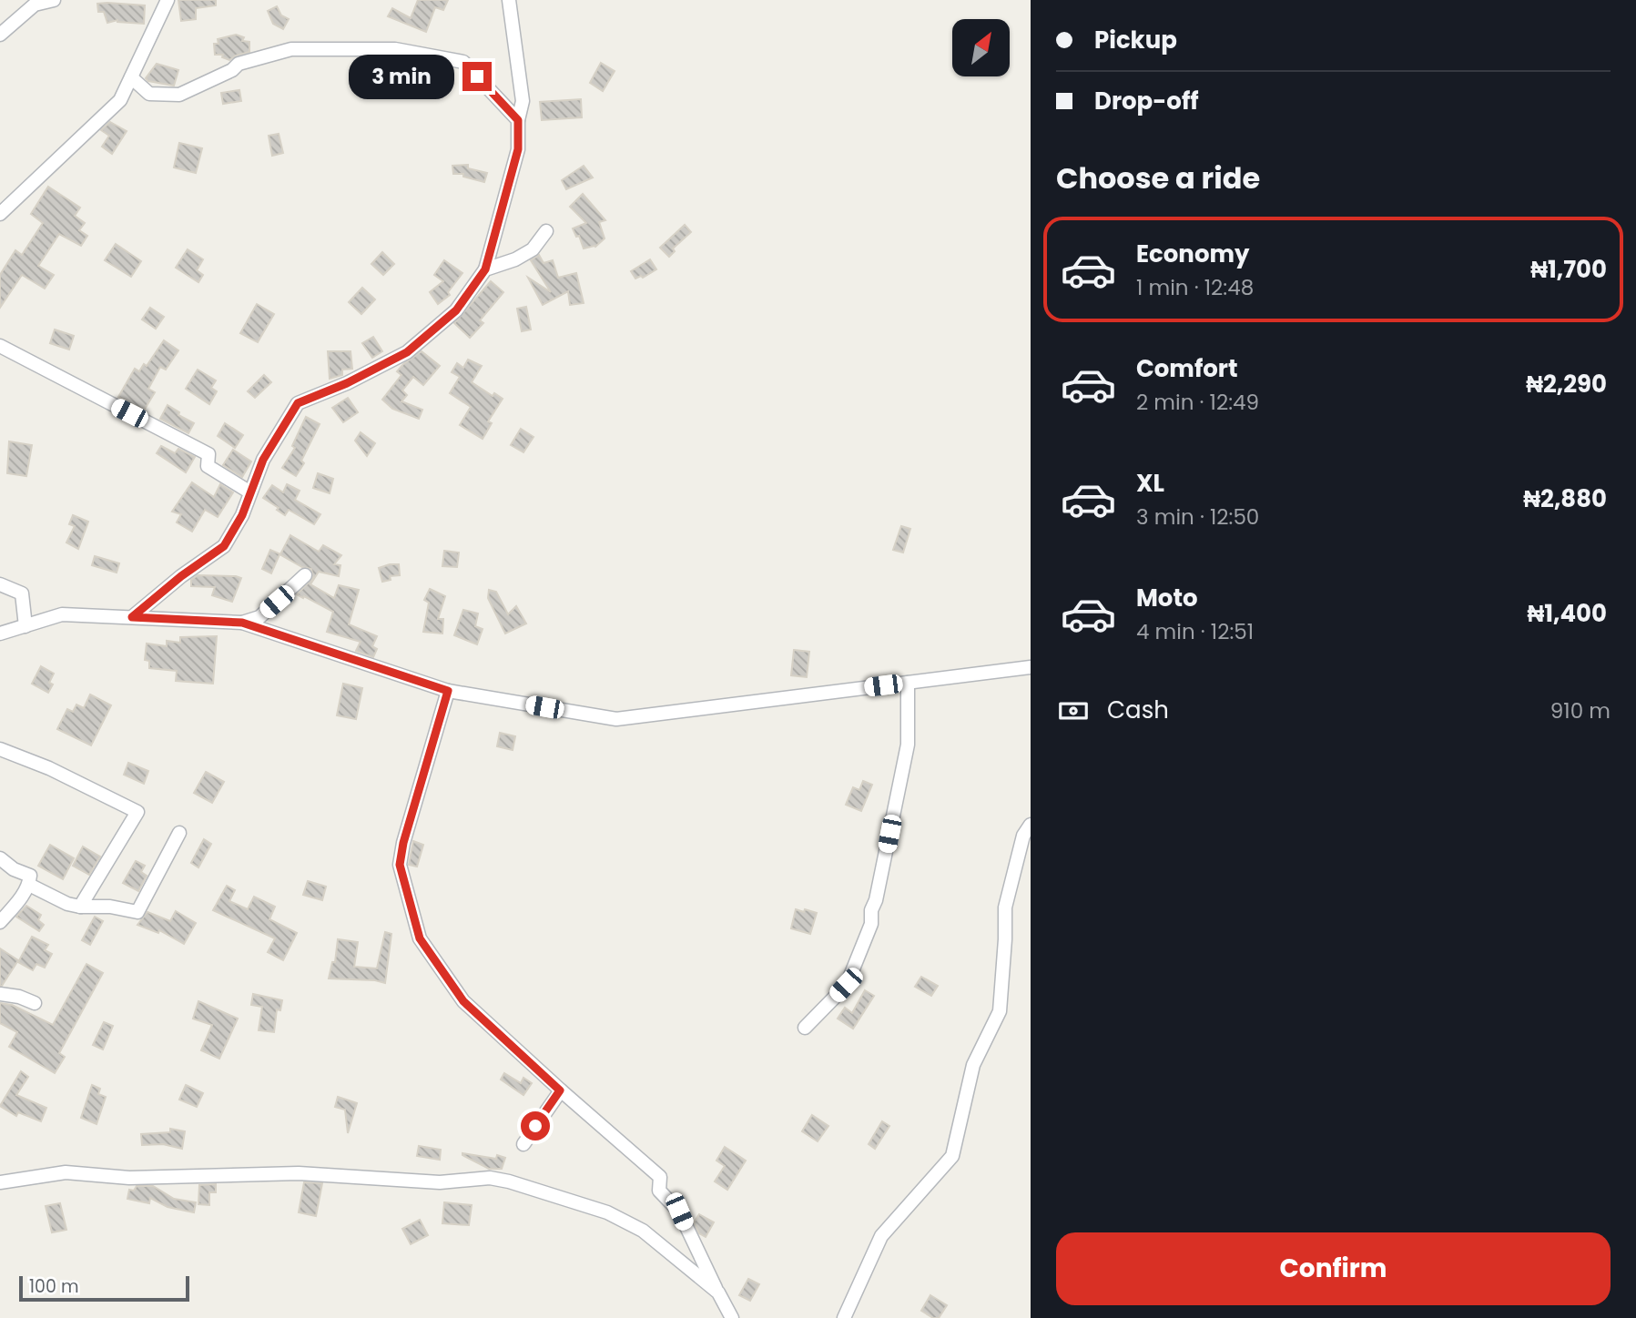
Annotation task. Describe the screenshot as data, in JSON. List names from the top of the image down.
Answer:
{
  "scale_bar": "100 m",
  "north": "top right",
  "page": {
    "banner": ["Pickup", "Drop-off"],
    "bubble": "3 min",
    "heading": "Choose a ride",
    "list": [
      {
        "name": "Economy",
        "note": "1 min · 12:48",
        "value": "₦1,700"
      },
      {
        "name": "Comfort",
        "note": "2 min · 12:49",
        "value": "₦2,290"
      },
      {
        "name": "XL",
        "note": "3 min · 12:50",
        "value": "₦2,880"
      },
      {
        "name": "Moto",
        "note": "4 min · 12:51",
        "value": "₦1,400"
      }
    ],
    "pay": ["Cash", "910 m"],
    "buttons": "Confirm",
    "scale": "100 m"
  }
}
